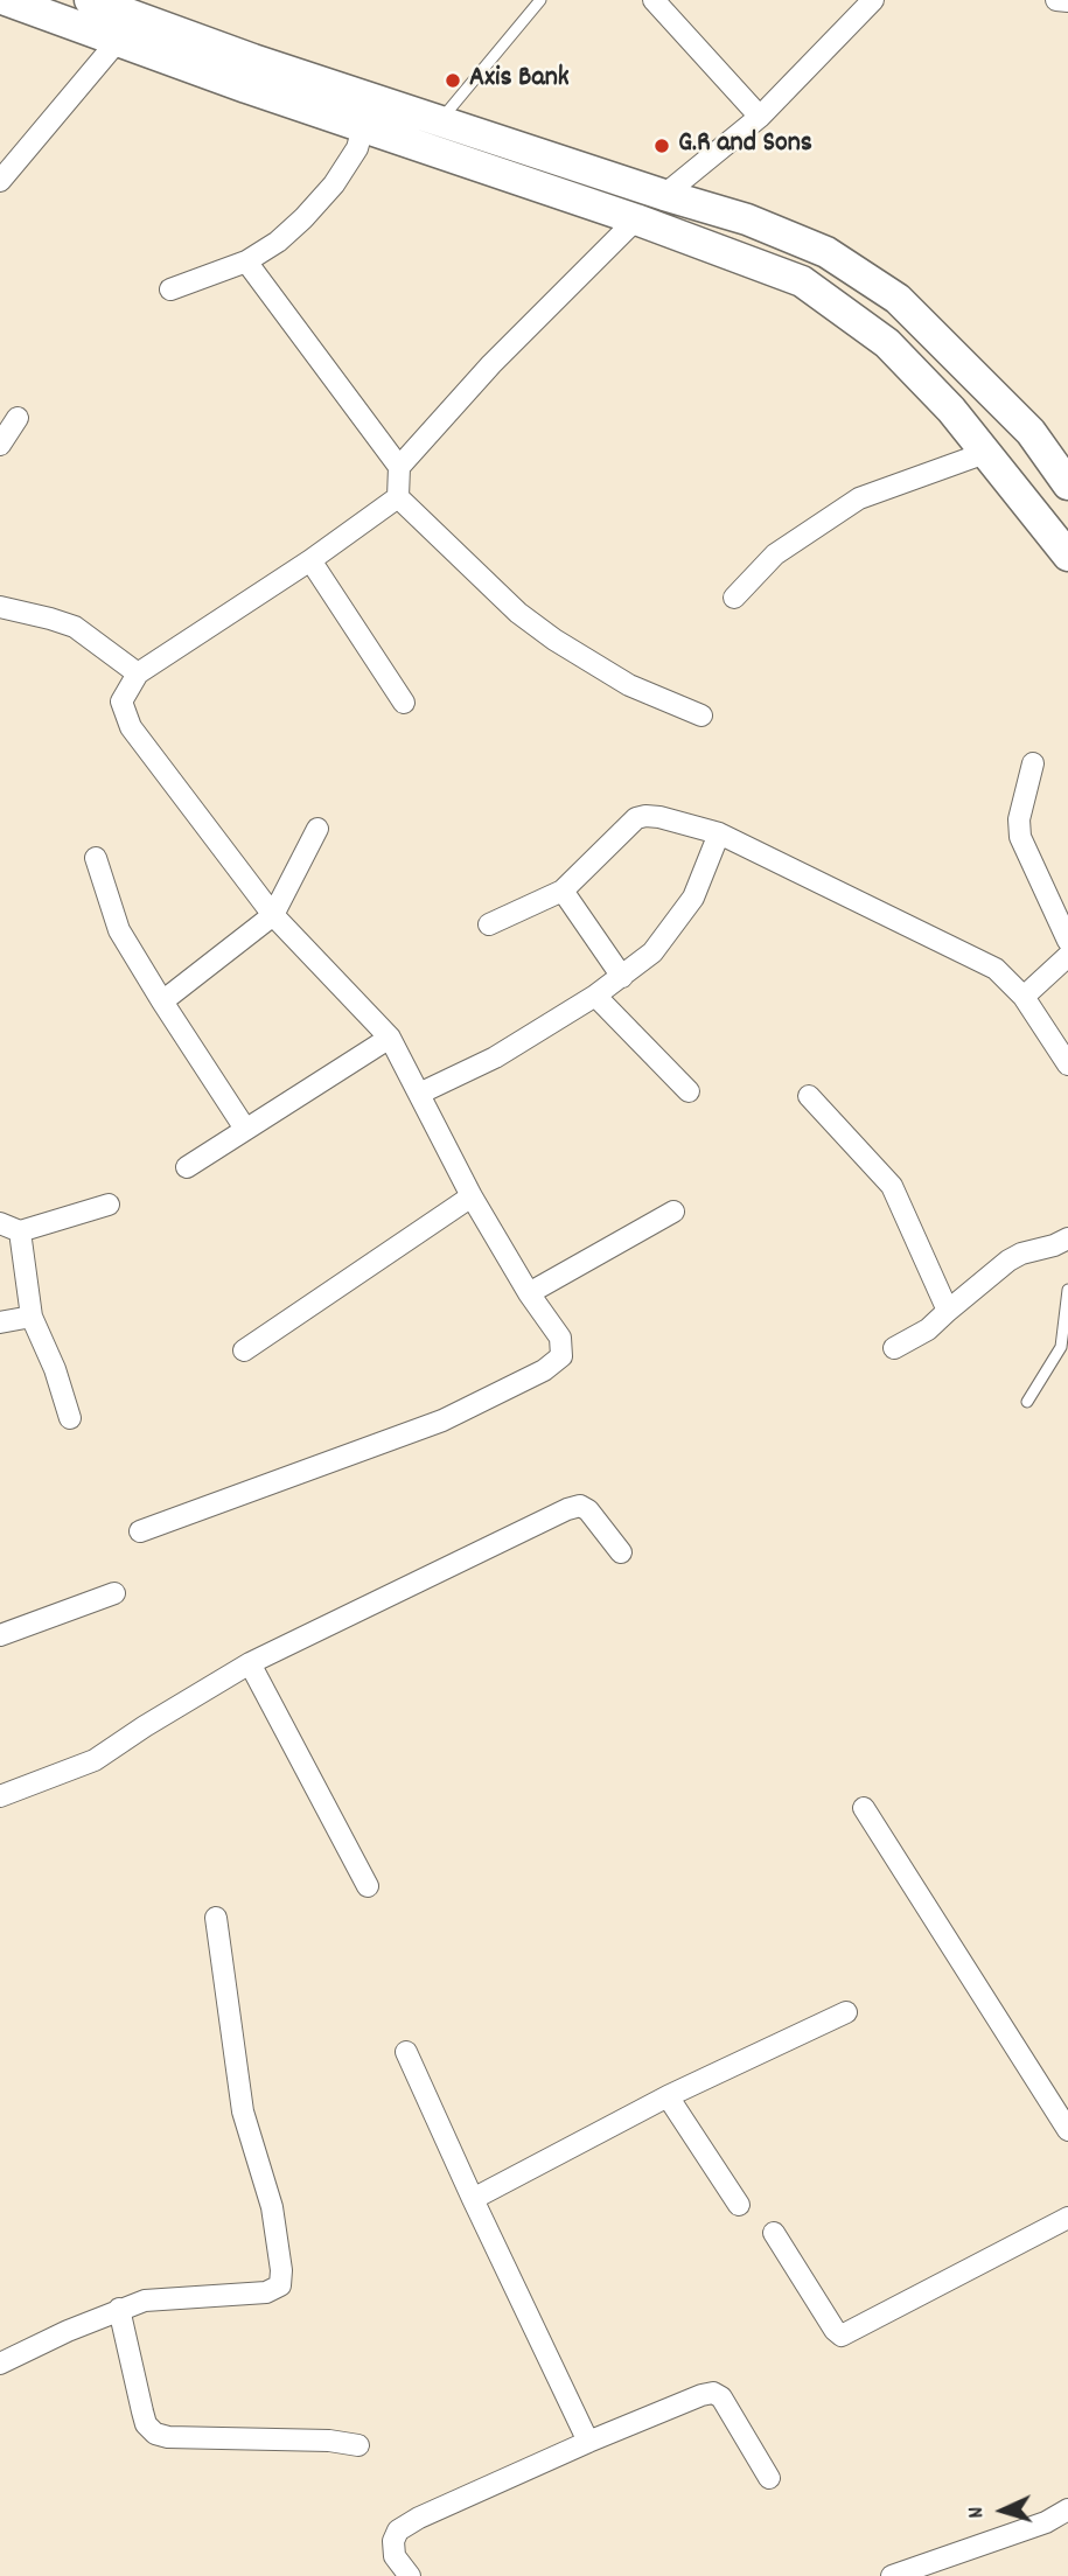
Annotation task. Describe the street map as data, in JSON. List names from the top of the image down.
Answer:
{
  "places": ["Axis Bank", "G.R and Sons"],
  "north": "left"
}
